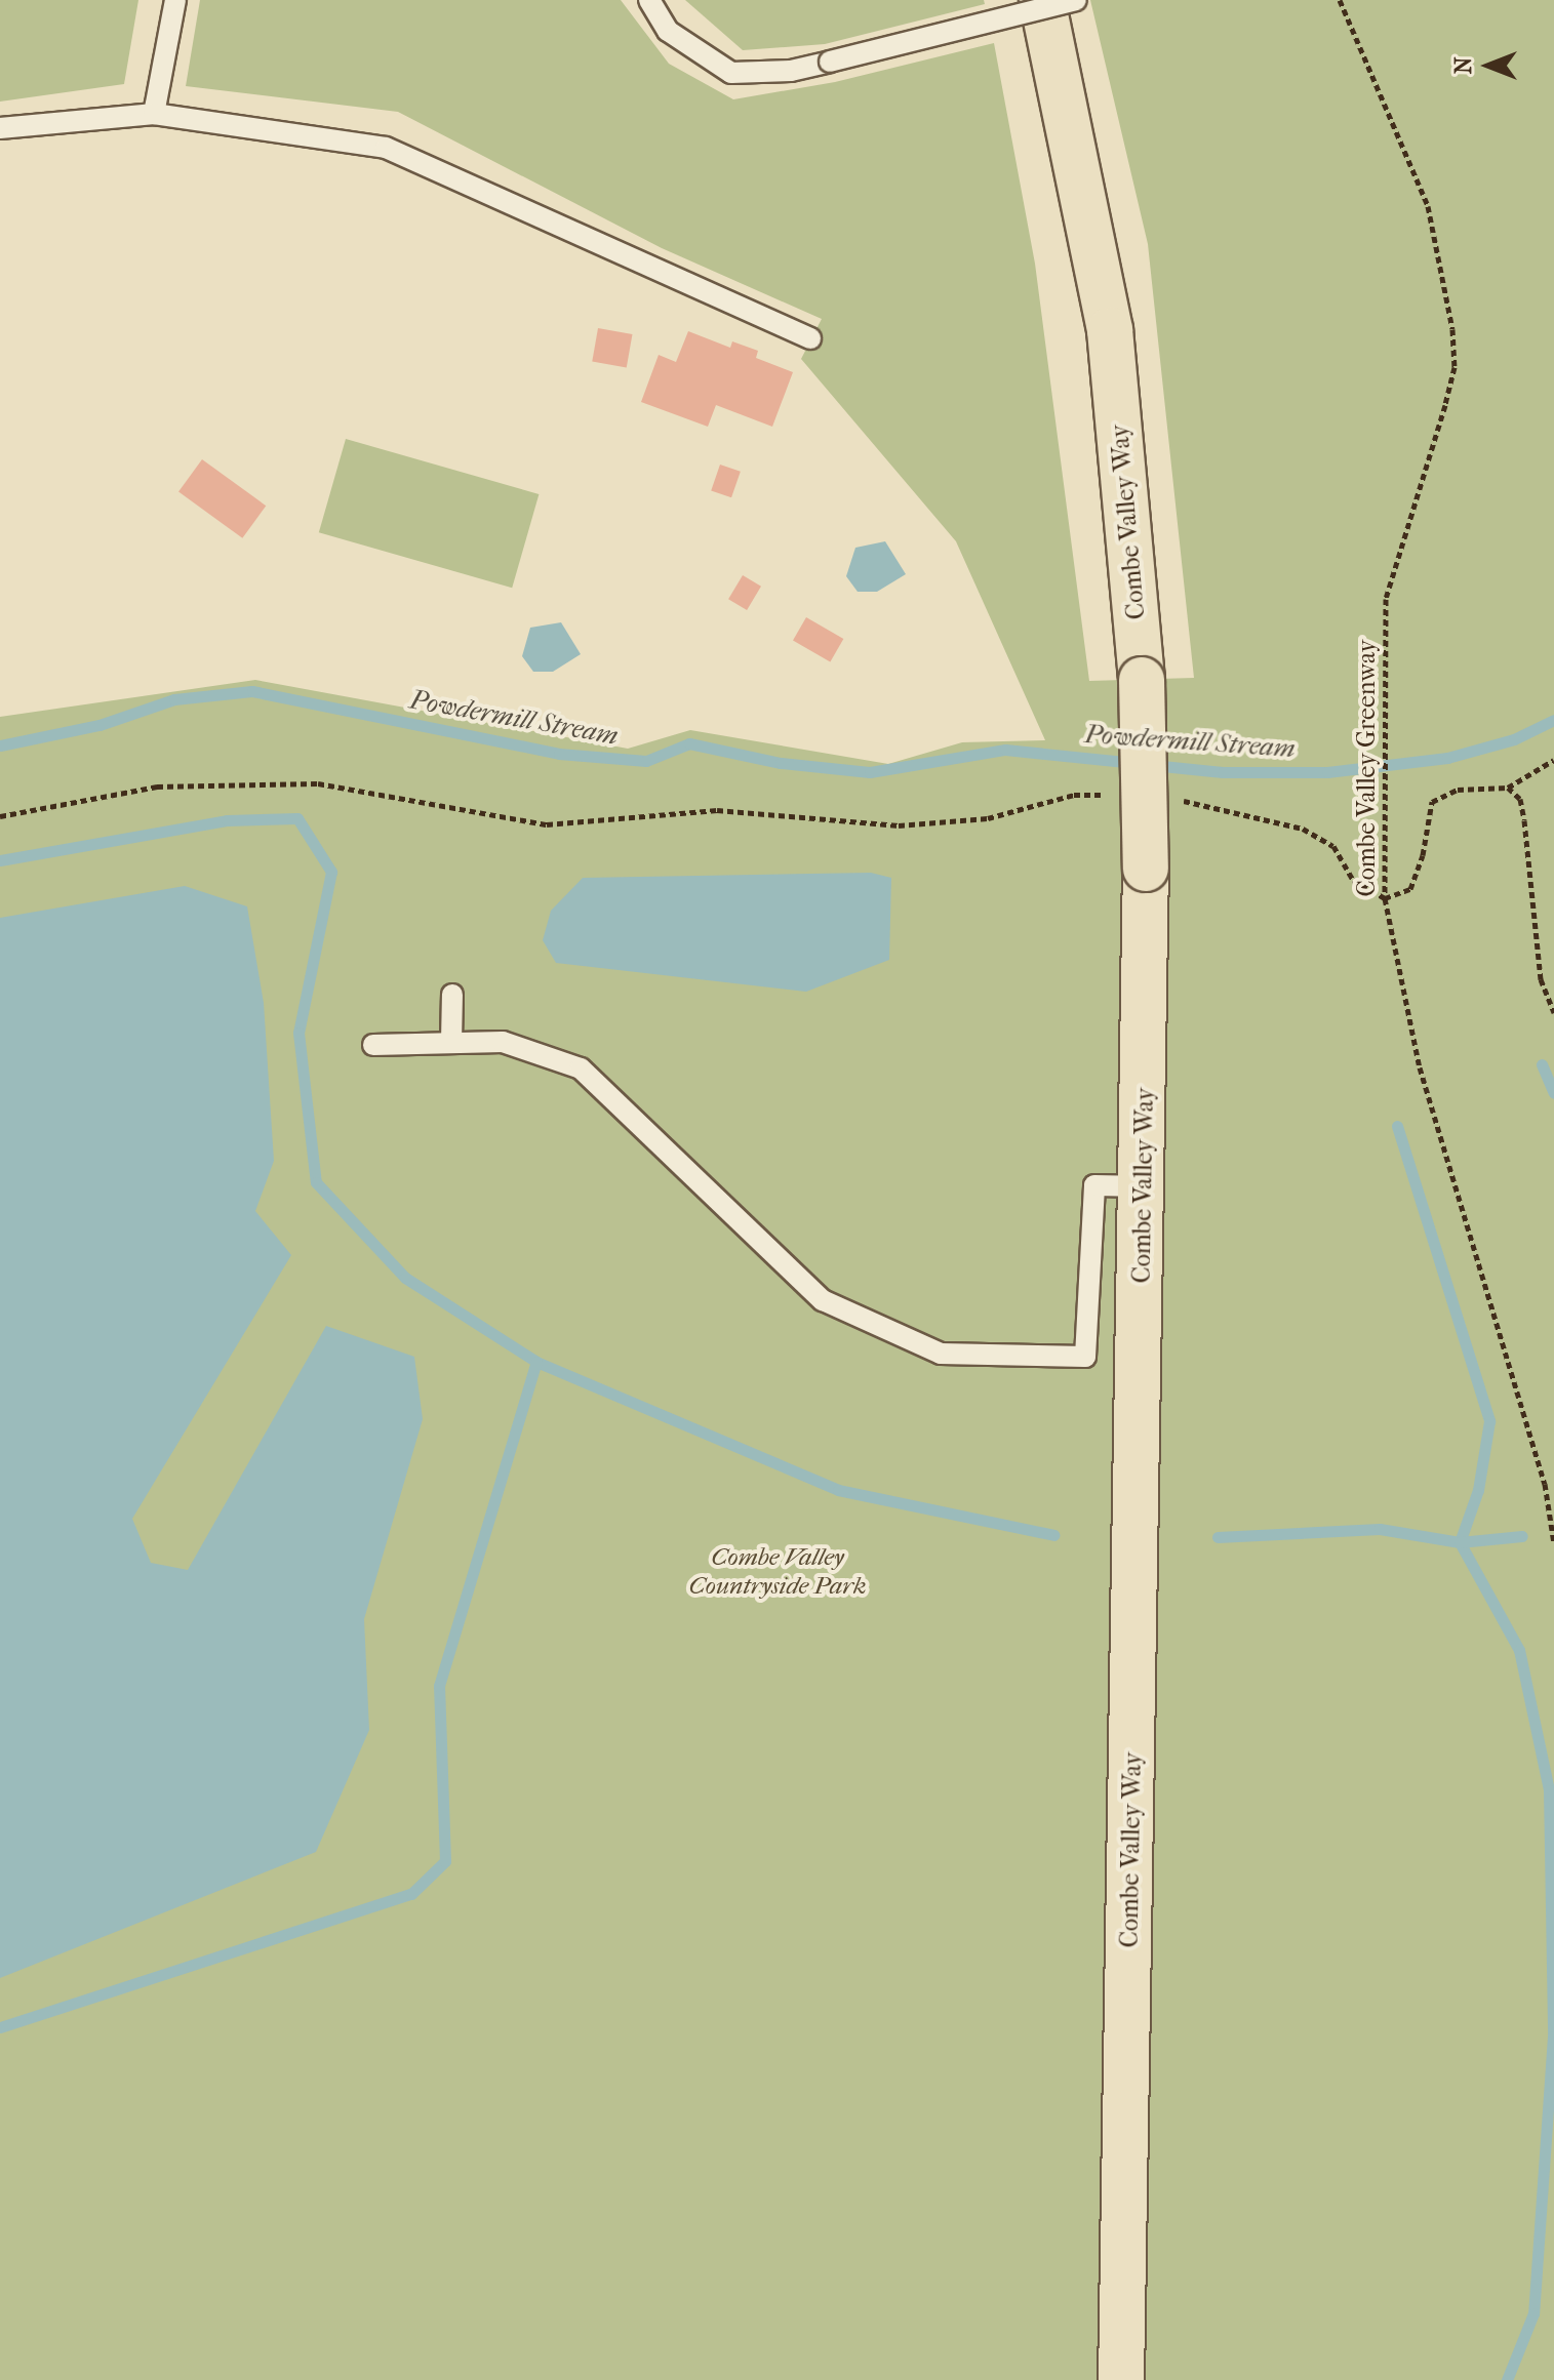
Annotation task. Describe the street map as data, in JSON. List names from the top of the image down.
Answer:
{
  "streets": {
    "main road": ["Combe Valley Way"],
    "path": ["Combe Valley Greenway"]
  },
  "water": ["Powdermill Stream"],
  "parks": ["Combe Valley Countryside Park"],
  "north": "left"
}
